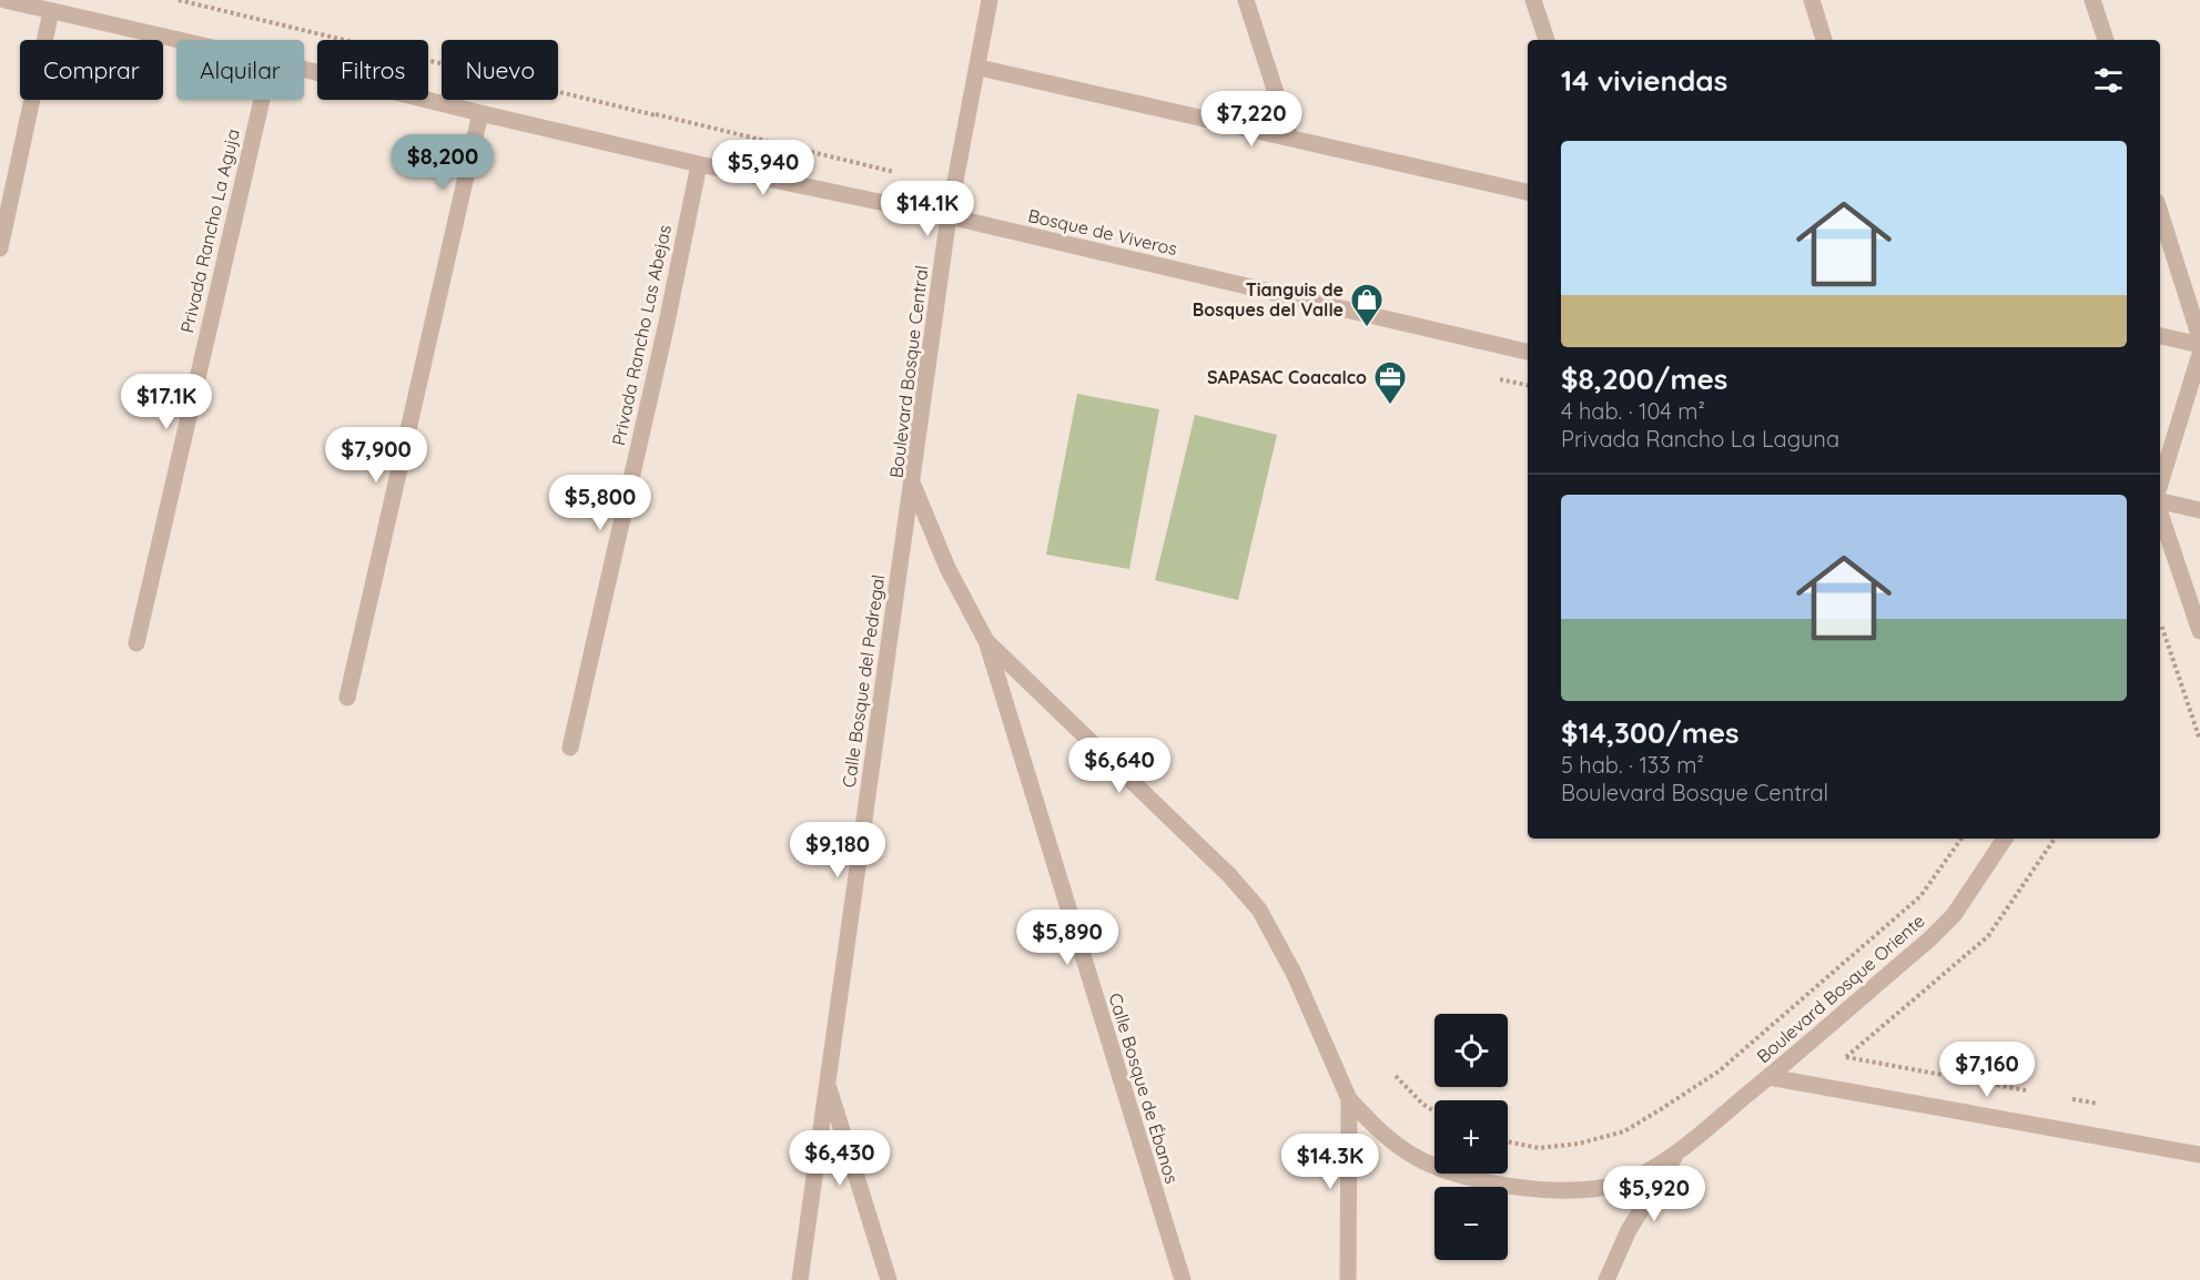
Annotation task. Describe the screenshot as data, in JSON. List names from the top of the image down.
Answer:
{
  "streets": {
    "street": [
      "Privada Rancho La Aguja",
      "Bosque de Viveros",
      "Privada Rancho Las Abejas",
      "Boulevard Bosque Central",
      "Calle Bosque del Pedregal",
      "Boulevard Bosque Oriente",
      "Calle Bosque de Ébanos"
    ]
  },
  "crossings": [
    ["Bosque de Viveros", "Privada Rancho Las Abejas"],
    ["Bosque de Viveros", "Boulevard Bosque Central"],
    ["Boulevard Bosque Central", "Calle Bosque del Pedregal"],
    ["Boulevard Bosque Central", "Calle Bosque de Ébanos"]
  ],
  "places": {
    "shop": ["Tianguis de Bosques del Valle"],
    "office": ["SAPASAC Coacalco"]
  },
  "page": {
    "chip": [
      "Comprar",
      "Alquilar",
      "Filtros",
      "Nuevo"
    ],
    "heading": "14 viviendas",
    "price": [
      "$7,220",
      "$8,200",
      "$5,940",
      "$14.1K",
      "$17.1K",
      "$7,900",
      "$5,800",
      "$6,640",
      "$9,180",
      "$5,890",
      "$7,160",
      "$6,430",
      "$14.3K",
      "$5,920"
    ],
    "list": [
      {
        "name": "$8,200/mes",
        "note": "4 hab. · 104 m² · Privada Rancho La Laguna"
      },
      {
        "name": "$14,300/mes",
        "note": "5 hab. · 133 m² · Boulevard Bosque Central"
      }
    ],
    "map_buttons": ["+", "−"]
  }
}
